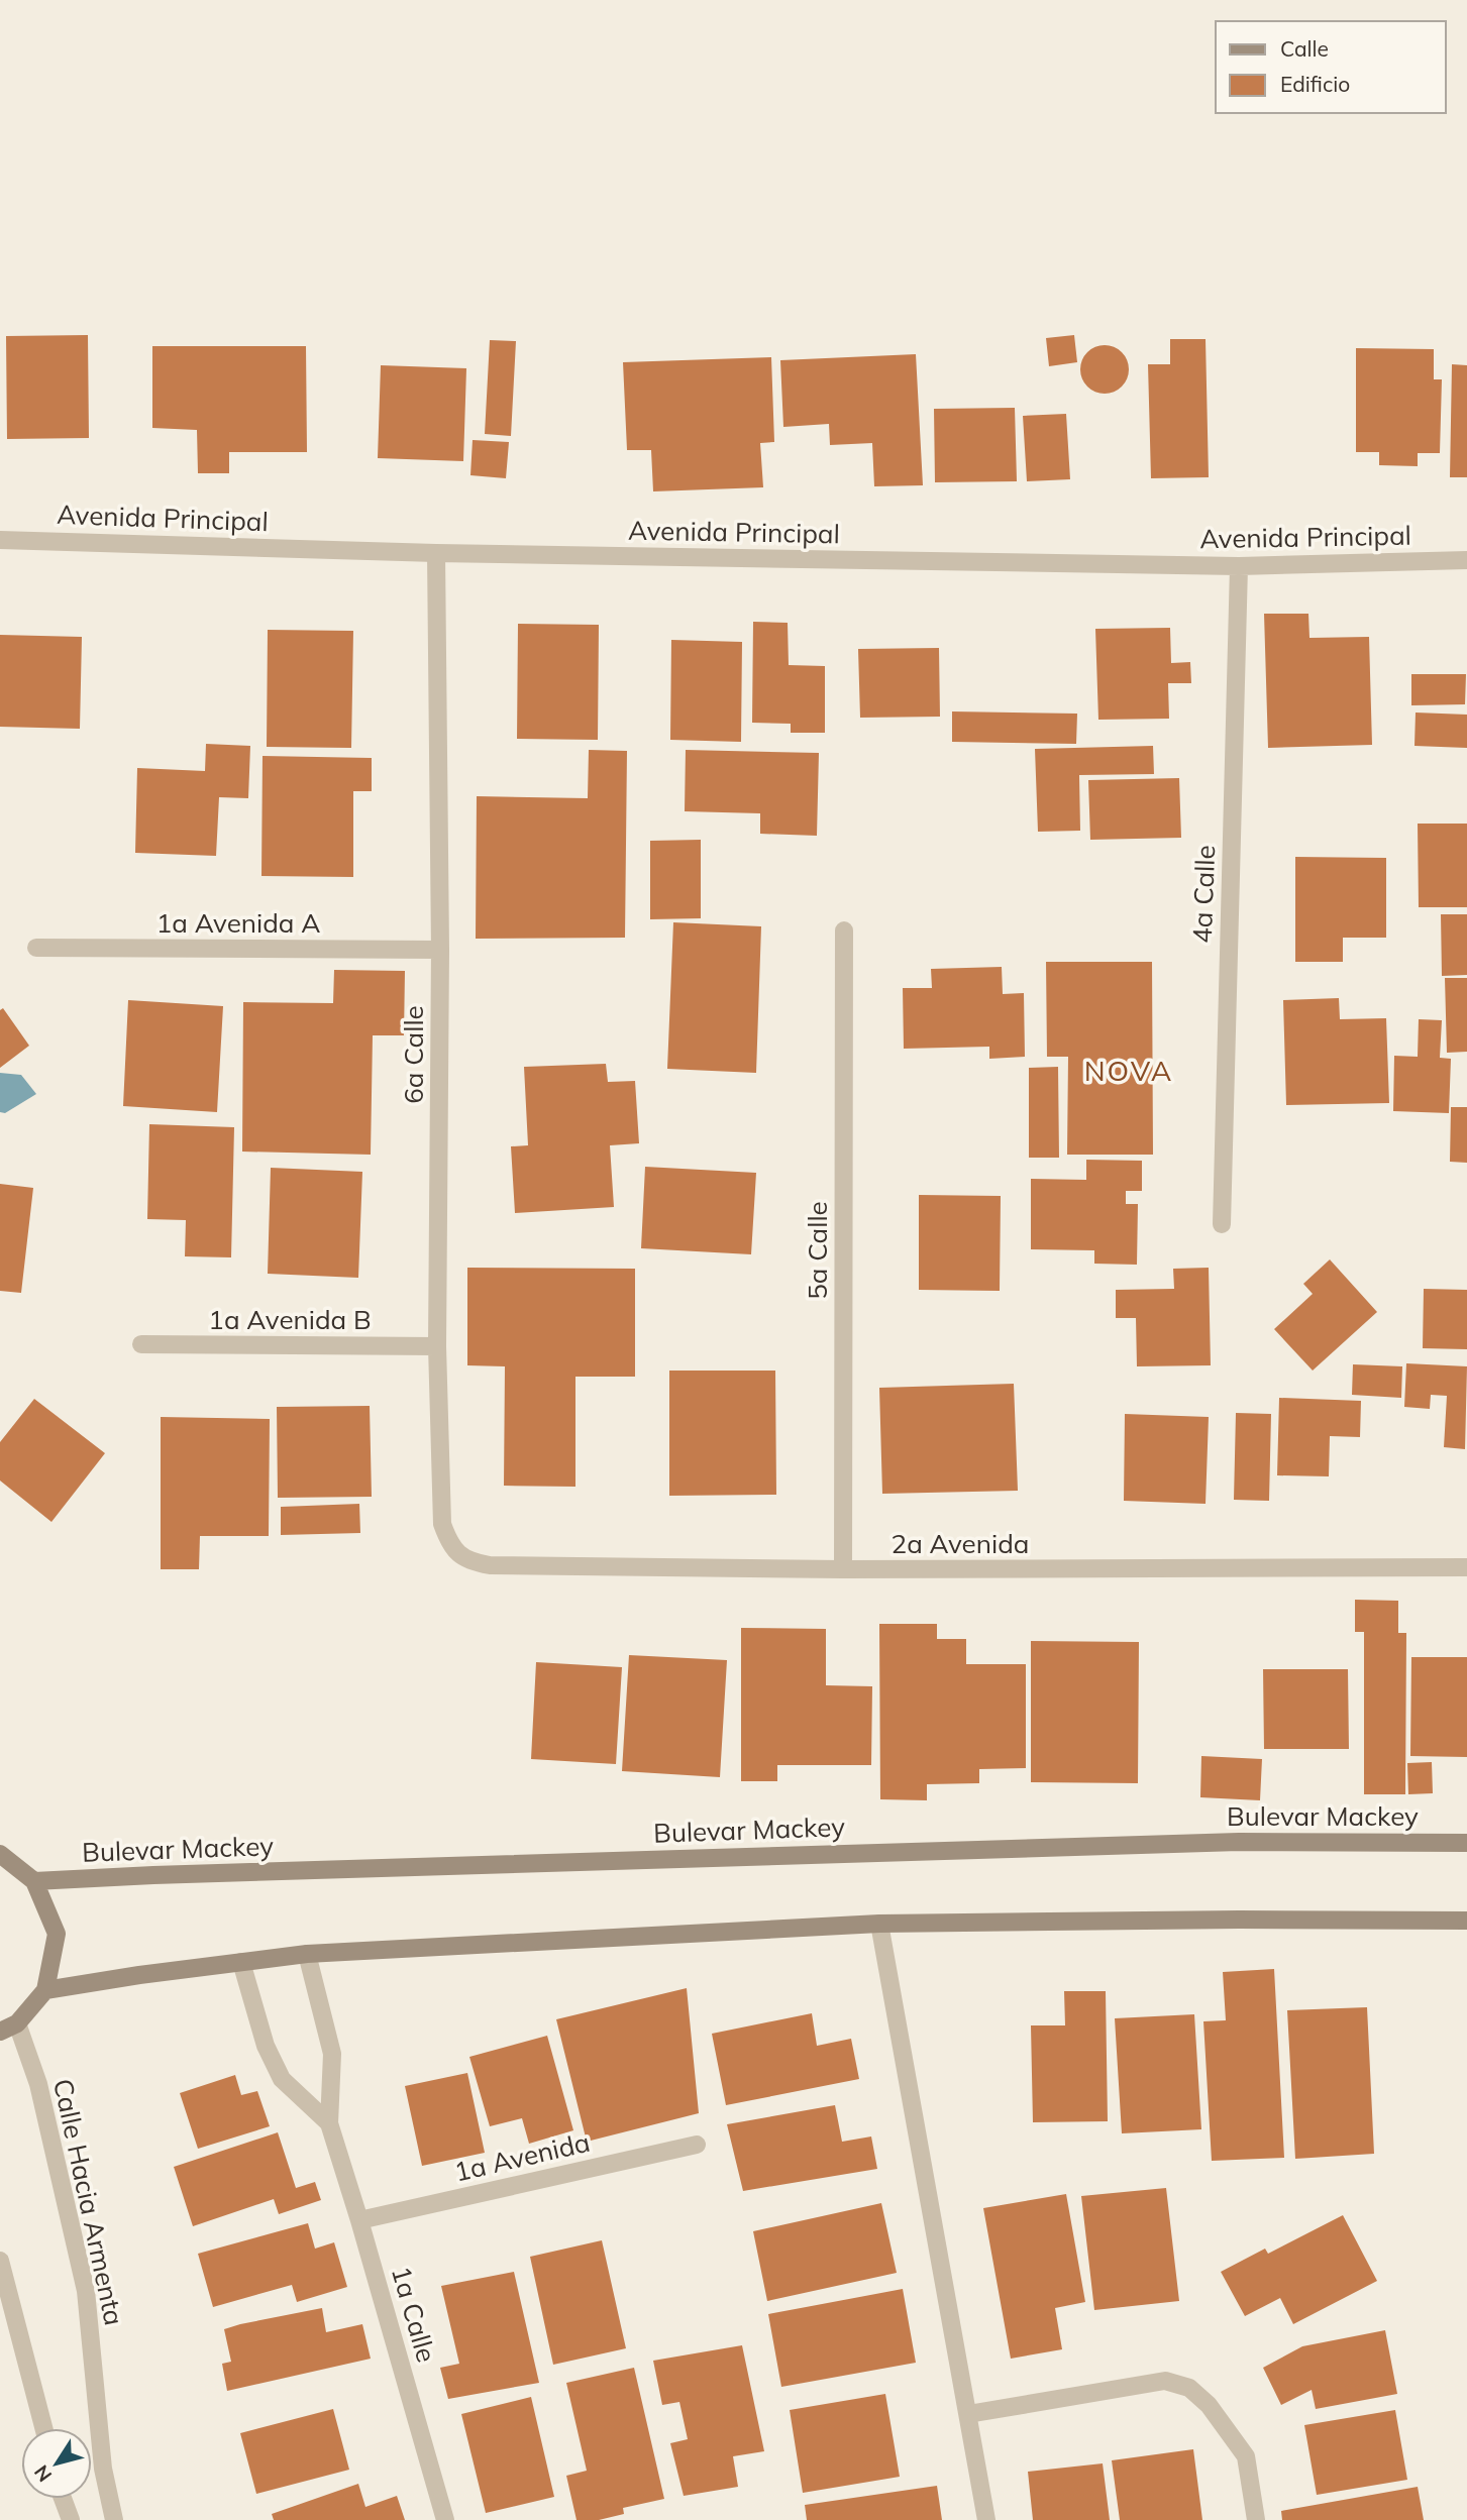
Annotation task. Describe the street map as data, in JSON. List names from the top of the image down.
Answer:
{
  "streets": {
    "main road": ["Bulevar Mackey"],
    "street": [
      "Avenida Principal",
      "4a Calle",
      "1a Avenida A",
      "6a Calle",
      "5a Calle",
      "1a Avenida B",
      "2a Avenida",
      "1a Avenida",
      "Calle Hacia Armenta",
      "1a Calle"
    ]
  },
  "crossings": [
    ["Avenida Principal", "4a Calle"],
    ["Avenida Principal", "6a Calle"],
    ["1a Avenida A", "6a Calle"],
    ["6a Calle", "1a Avenida B"],
    ["6a Calle", "2a Avenida"],
    ["5a Calle", "2a Avenida"],
    ["1a Avenida", "1a Calle"]
  ],
  "districts": ["NOVA"],
  "legend": ["Calle", "Edificio"],
  "north": "bottom left"
}
